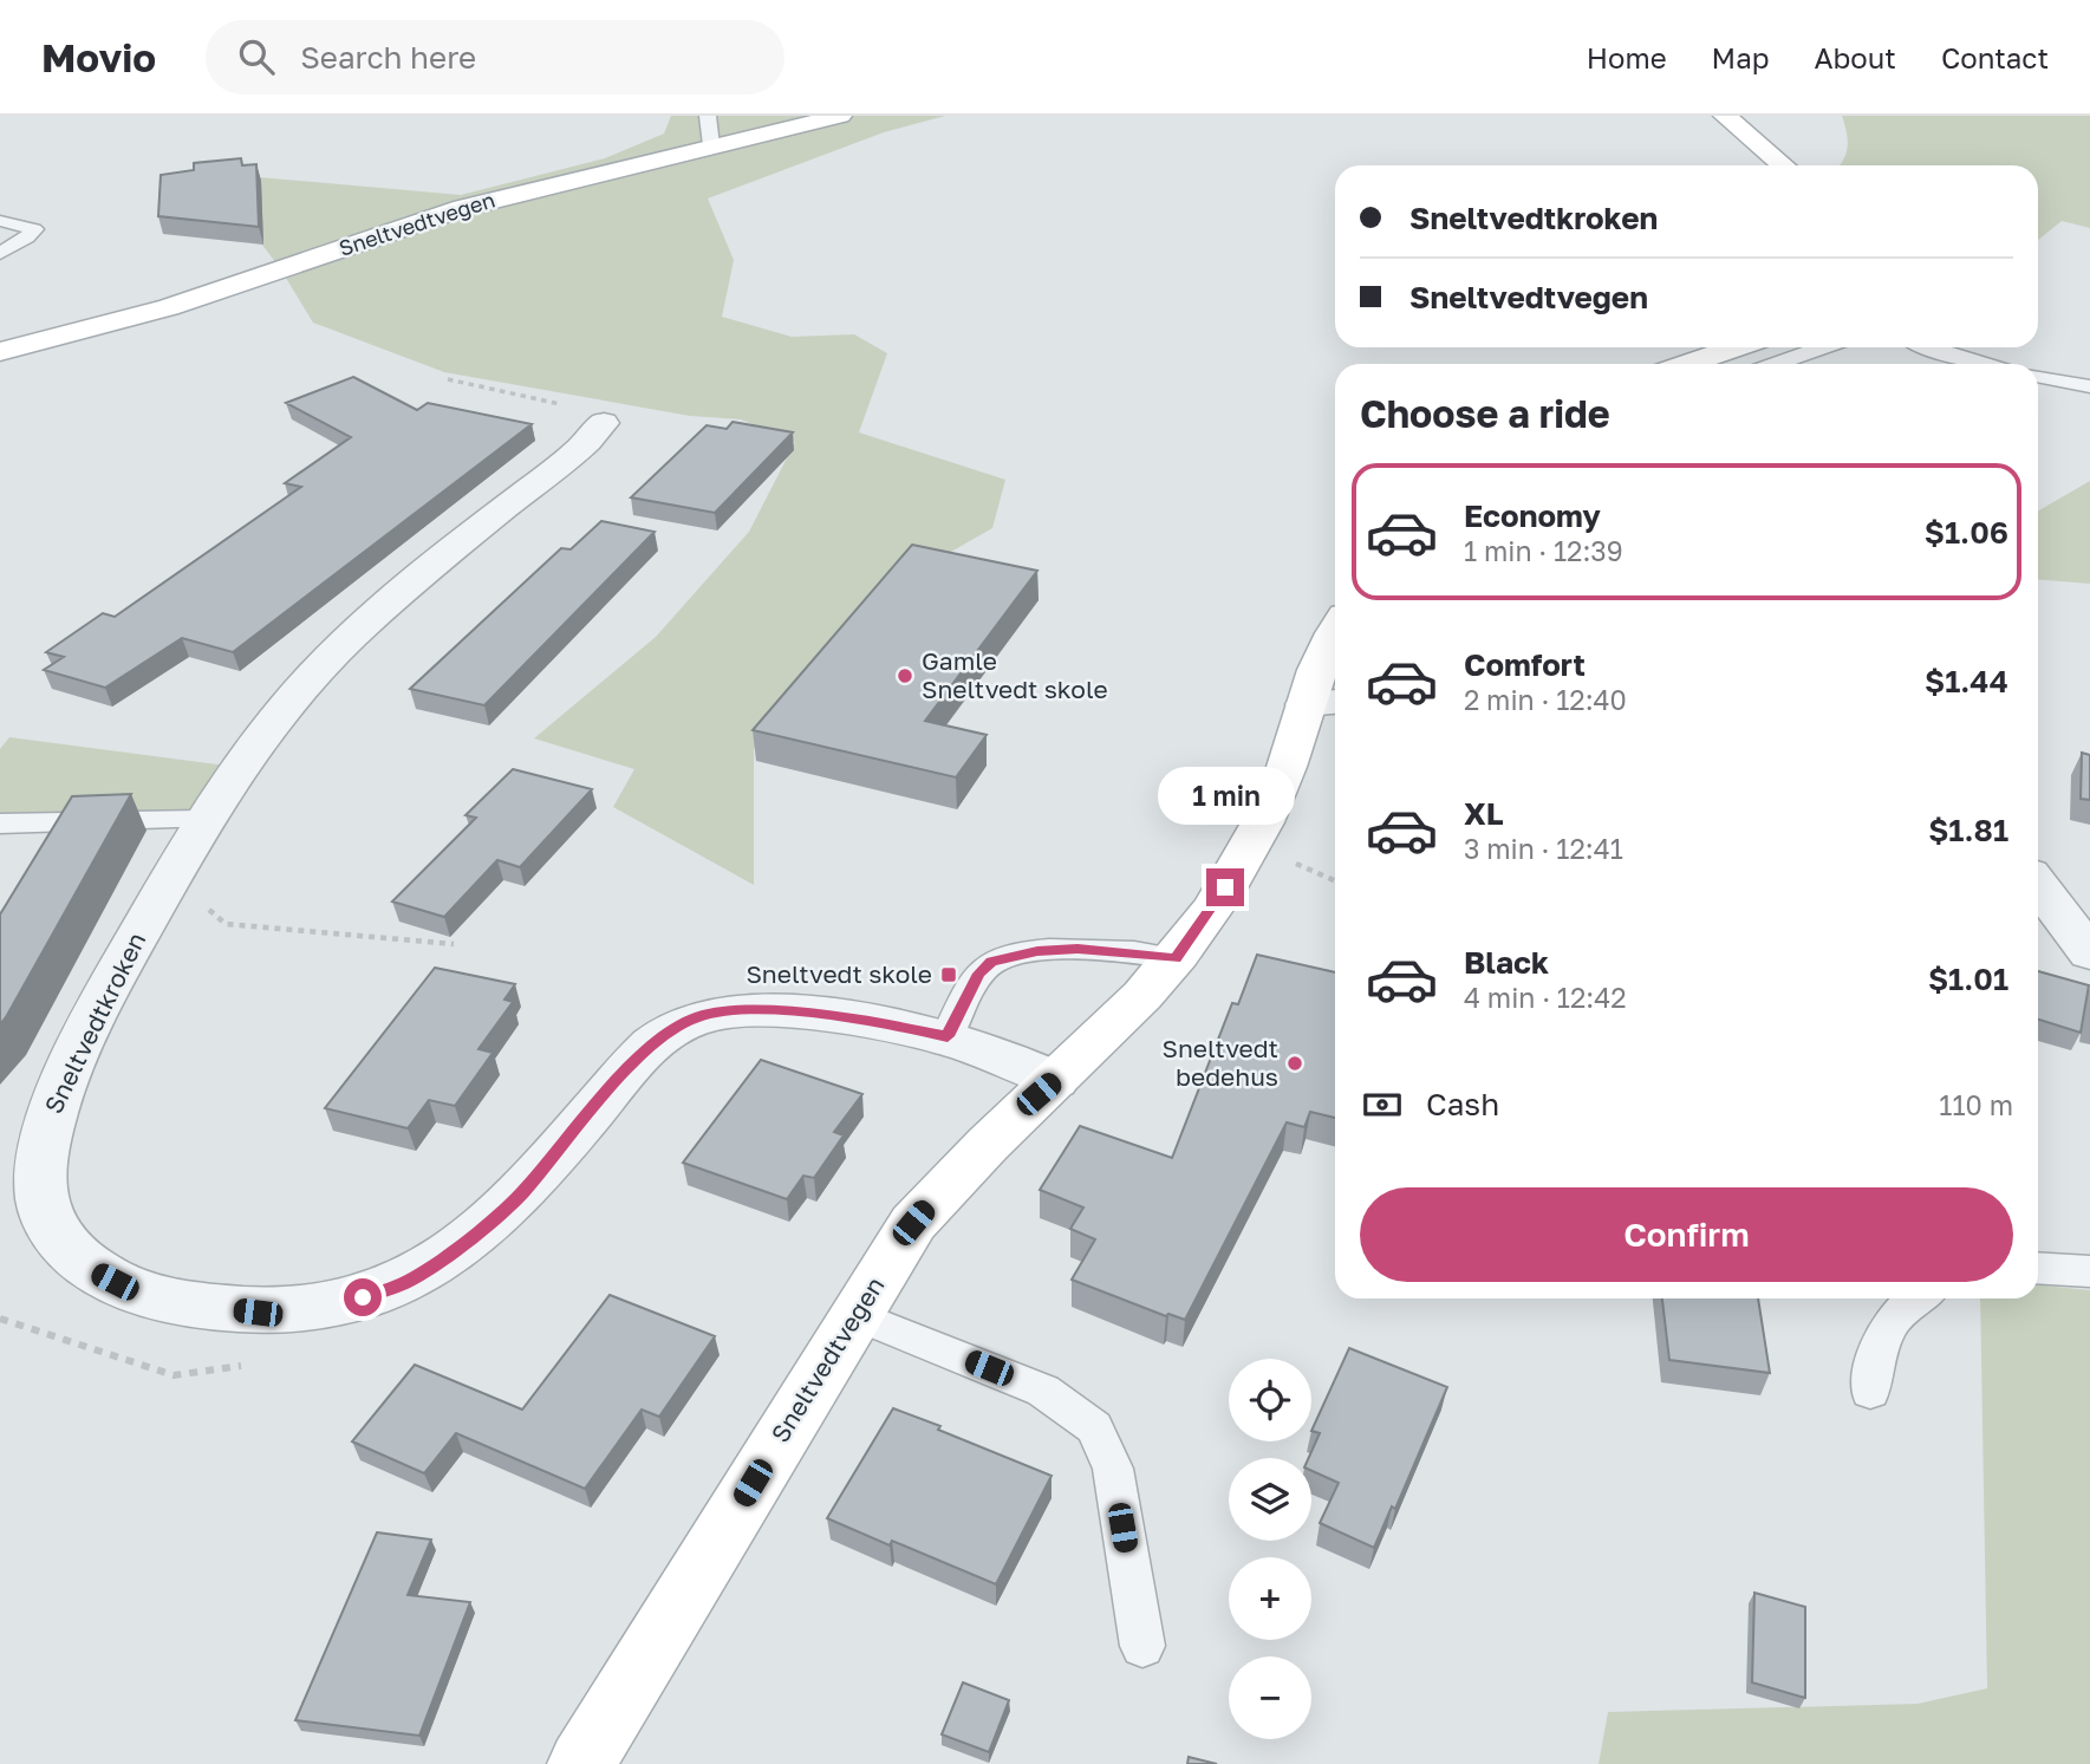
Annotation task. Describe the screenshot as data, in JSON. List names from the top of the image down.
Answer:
{
  "streets": {
    "main road": ["Sneltvedtvegen"],
    "street": ["Sneltvedtkroken"]
  },
  "crossings": [
    ["Sneltvedtvegen", "Sneltvedtkroken"]
  ],
  "places": {
    "other": ["Gamle Sneltvedt skole", "Sneltvedt bedehus"],
    "transit": ["Sneltvedt skole"]
  },
  "page": {
    "header": "Movio",
    "search": "Search here",
    "nav": [
      "Home",
      "Map",
      "About",
      "Contact"
    ],
    "banner": ["Sneltvedtkroken", "Sneltvedtvegen"],
    "heading": "Choose a ride",
    "list": [
      {
        "name": "Economy",
        "note": "1 min · 12:39",
        "value": "$1.06"
      },
      {
        "name": "Comfort",
        "note": "2 min · 12:40",
        "value": "$1.44"
      },
      {
        "name": "XL",
        "note": "3 min · 12:41",
        "value": "$1.81"
      },
      {
        "name": "Black",
        "note": "4 min · 12:42",
        "value": "$1.01"
      }
    ],
    "bubble": "1 min",
    "pay": ["Cash", "110 m"],
    "buttons": "Confirm",
    "map_buttons": ["+", "−"]
  }
}
